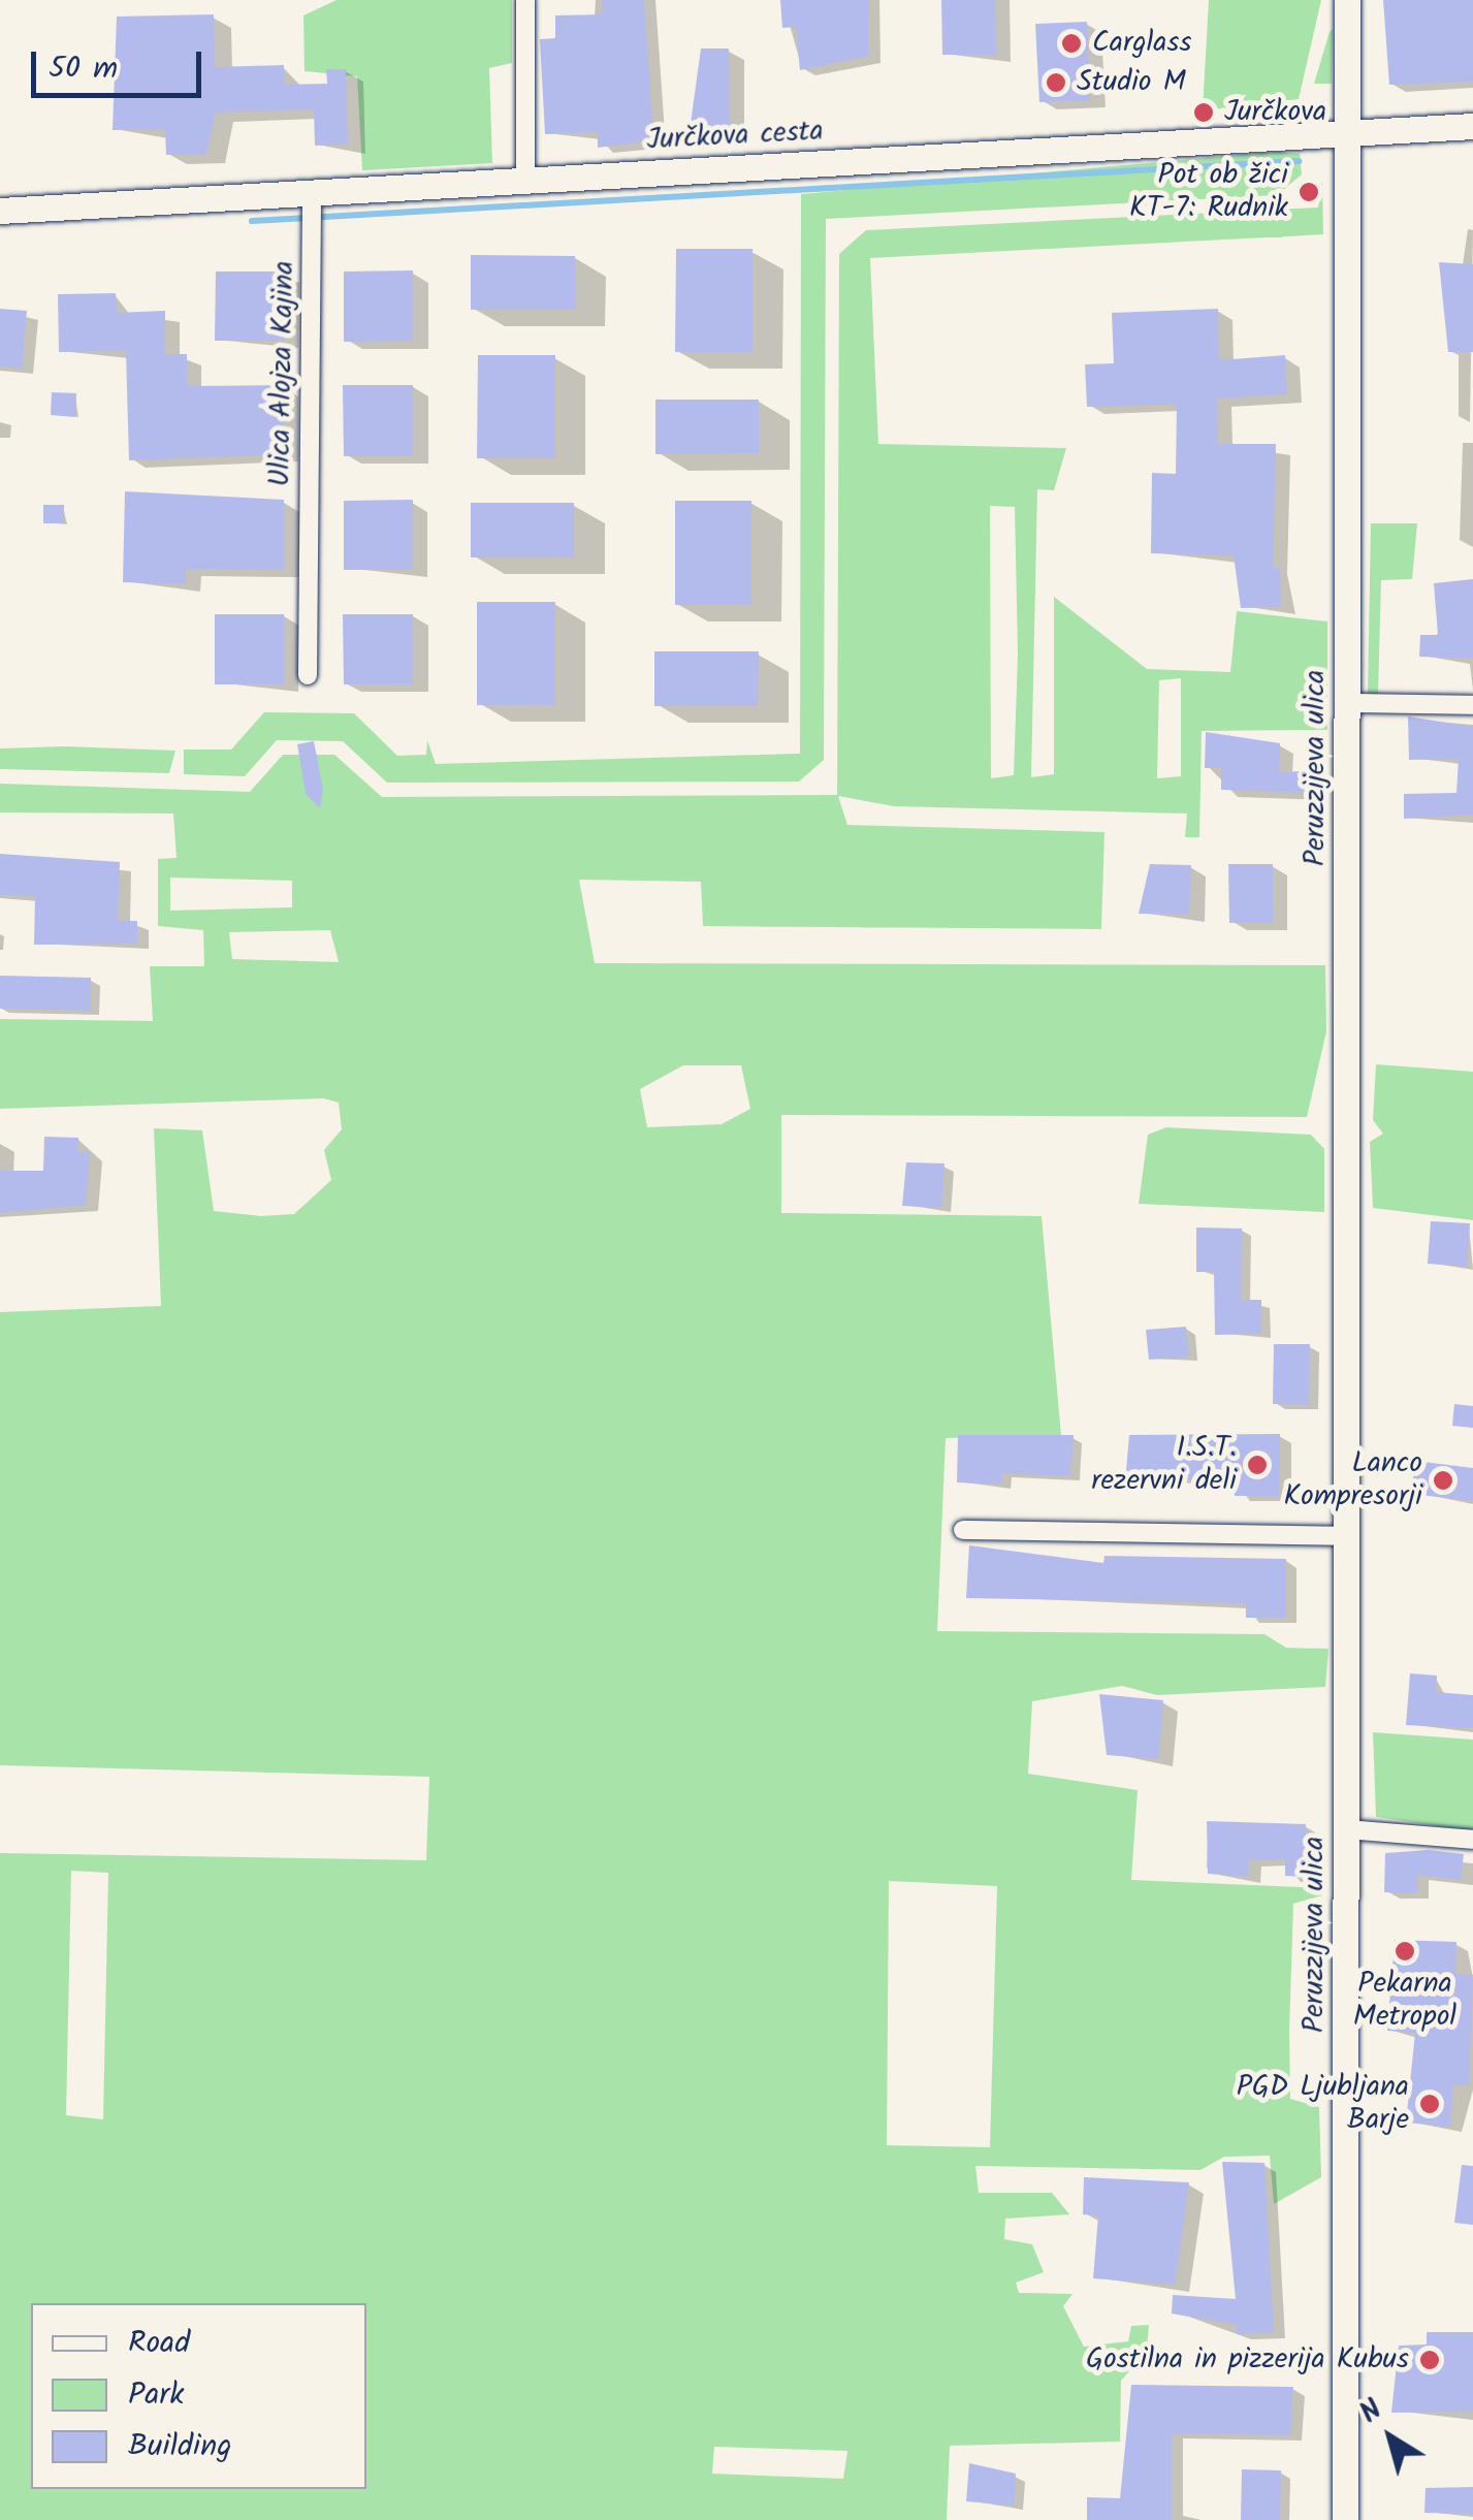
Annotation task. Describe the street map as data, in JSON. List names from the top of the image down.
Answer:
{
  "streets": {
    "main road": ["Jurčkova cesta", "Peruzzijeva ulica"],
    "street": ["Ulica Alojza Kajina"]
  },
  "crossings": [
    ["Jurčkova cesta", "Ulica Alojza Kajina"],
    ["Jurčkova cesta", "Peruzzijeva ulica"]
  ],
  "places": [
    "Carglass",
    "Studio M",
    "Jurčkova",
    "Pot ob žici KT-7: Rudnik",
    "I.S.T. rezervni deli",
    "Lanco Kompresorji",
    "Pekarna Metropol",
    "PGD Ljubljana Barje",
    "Gostilna in pizzerija Kubus"
  ],
  "legend": ["Road", "Park", "Building"],
  "scale_bar": "50 m",
  "north": "top left"
}
